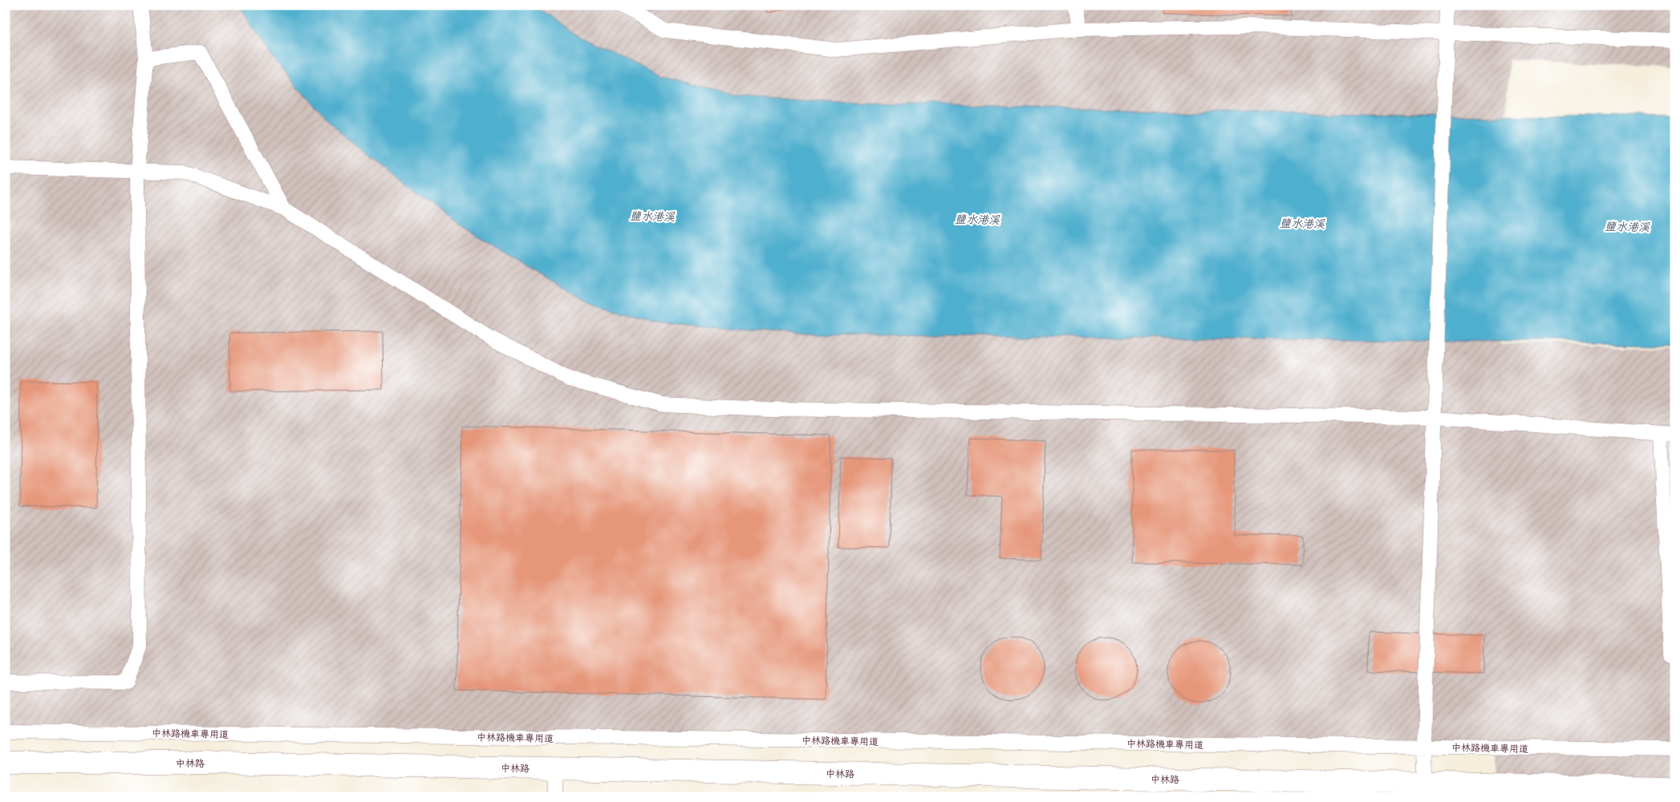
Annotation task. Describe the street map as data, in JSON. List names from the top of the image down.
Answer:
{
  "streets": {
    "street": ["中林路"],
    "lane": ["中林路機車專用道"]
  },
  "water": ["鹽水港溪"]
}
